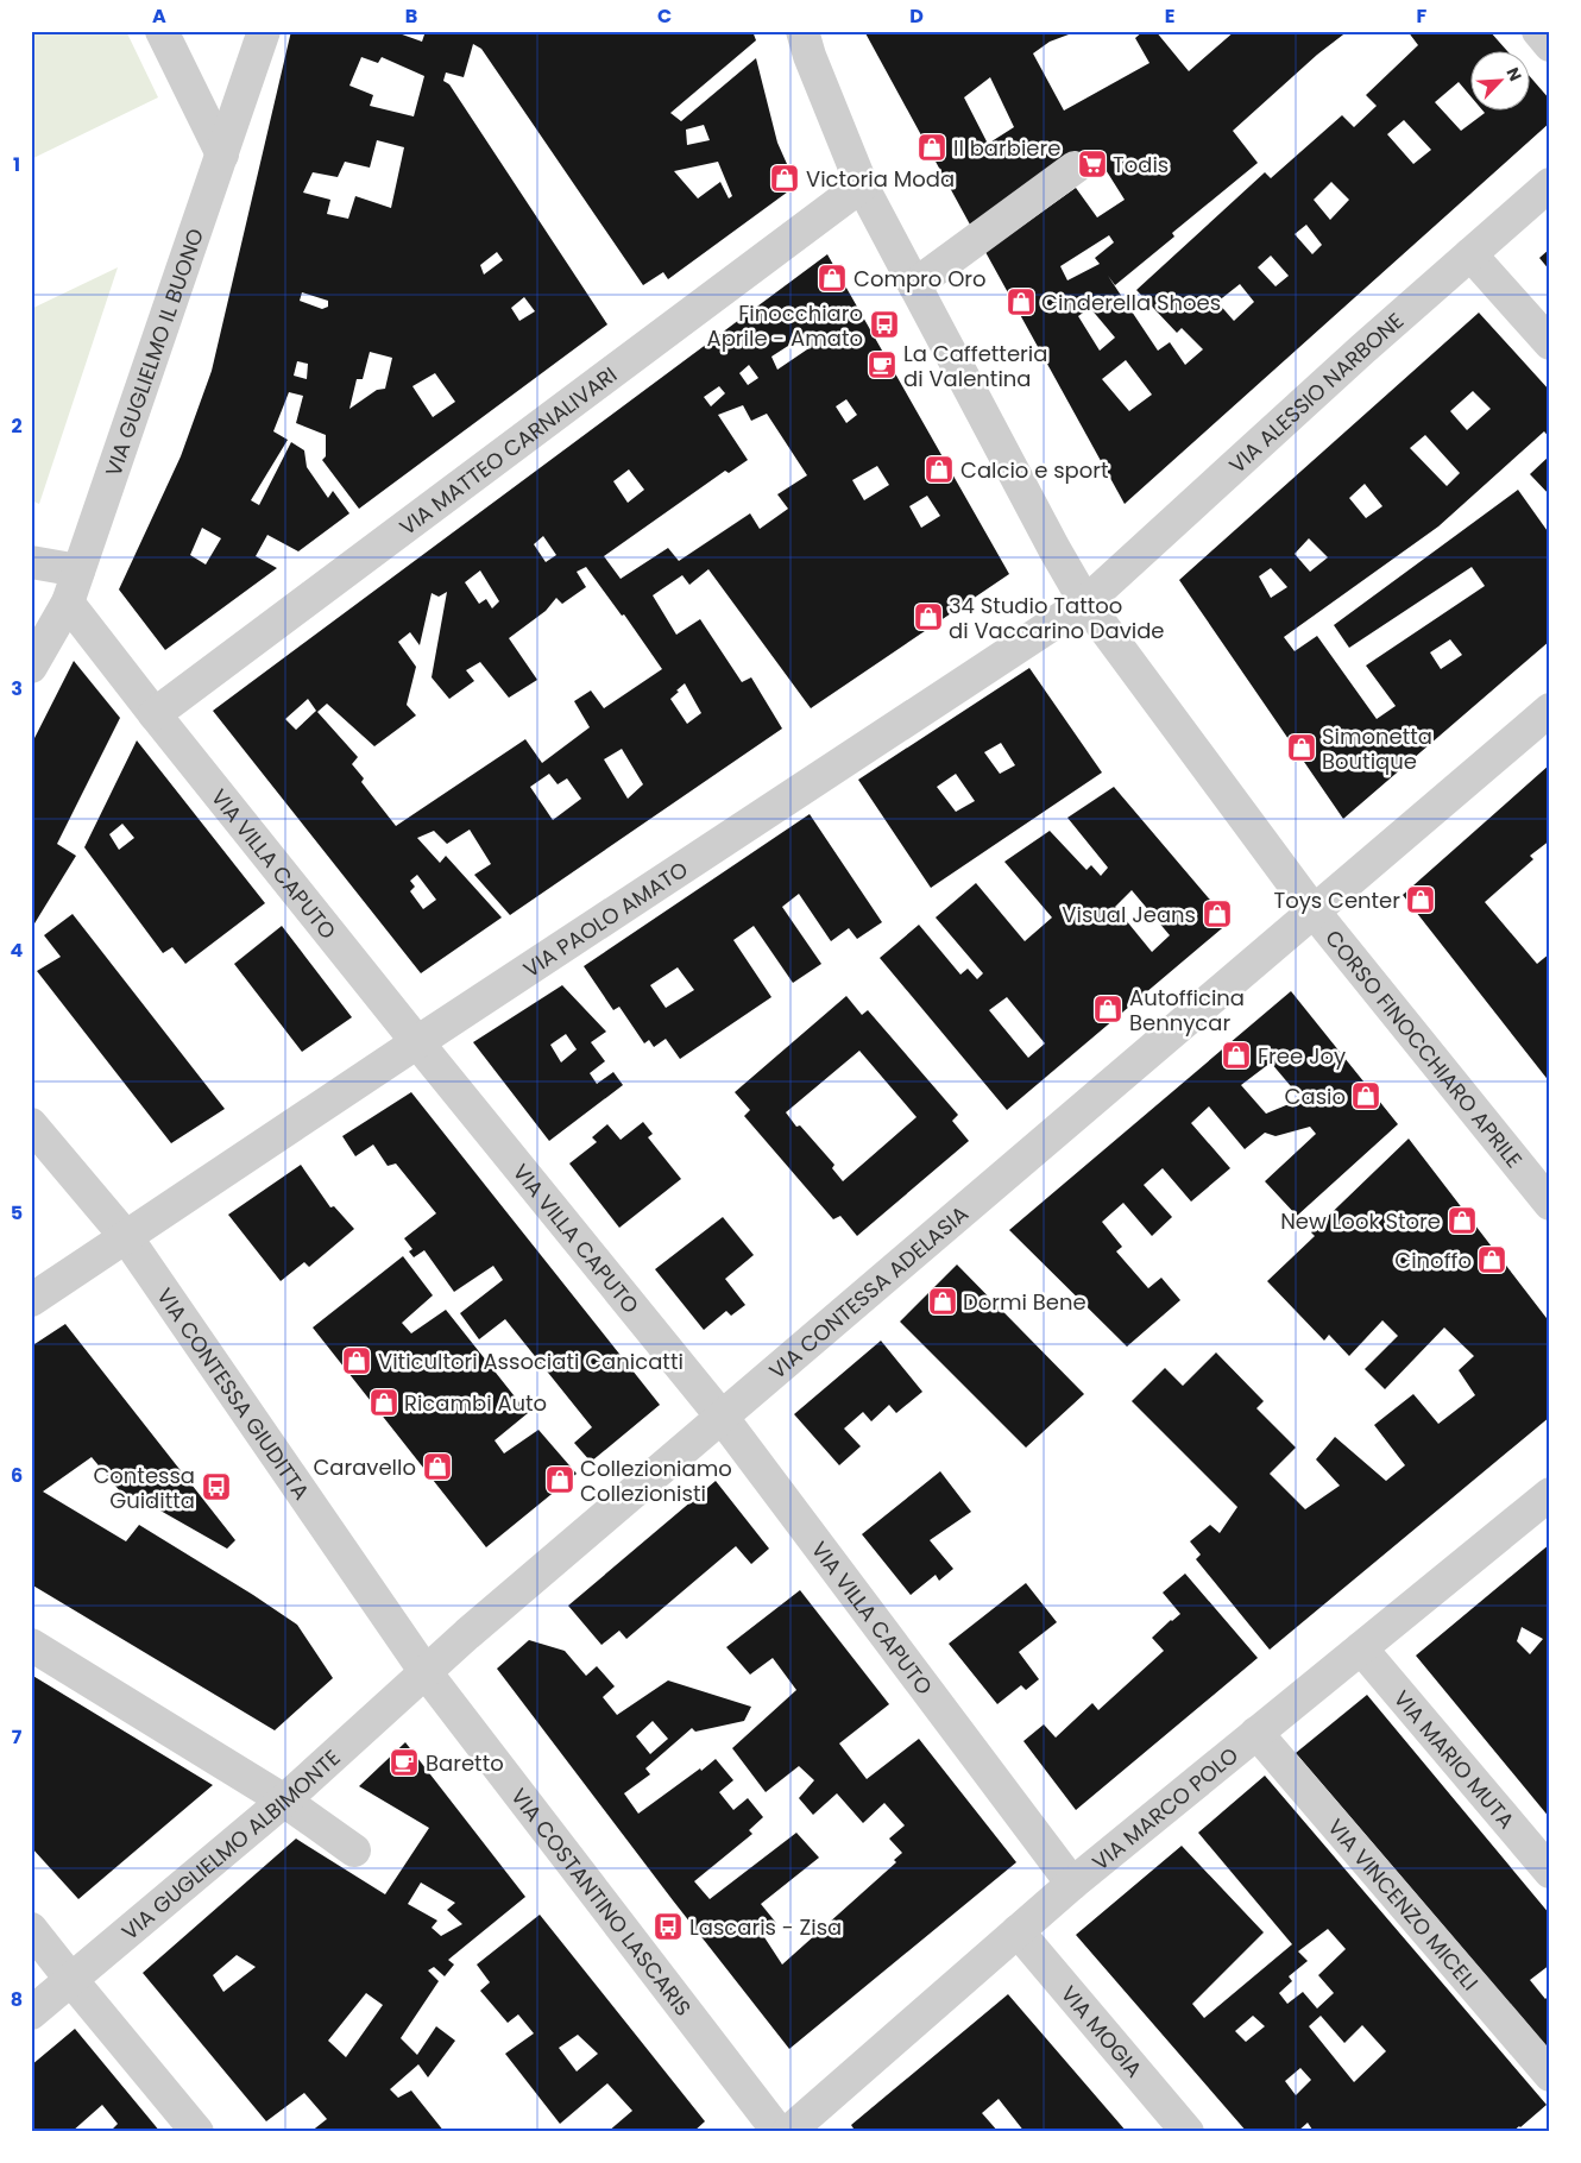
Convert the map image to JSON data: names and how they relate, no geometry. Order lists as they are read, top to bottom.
{
  "streets": {
    "street": [
      "VIA GUGLIELMO IL BUONO",
      "VIA ALESSIO NARBONE",
      "VIA MATTEO CARNALIVARI",
      "VIA VILLA CAPUTO",
      "VIA PAOLO AMATO",
      "CORSO FINOCCHIARO APRILE",
      "VIA CONTESSA ADELASIA",
      "VIA CONTESSA GIUDITTA",
      "VIA MARIO MUTA",
      "VIA MARCO POLO",
      "VIA GUGLIELMO ALBIMONTE",
      "VIA COSTANTINO LASCARIS",
      "VIA VINCENZO MICELI",
      "VIA MOGIA"
    ]
  },
  "crossings": [
    ["VIA GUGLIELMO IL BUONO", "VIA VILLA CAPUTO"],
    ["VIA ALESSIO NARBONE", "VIA PAOLO AMATO"],
    ["VIA ALESSIO NARBONE", "CORSO FINOCCHIARO APRILE"],
    ["VIA MATTEO CARNALIVARI", "VIA VILLA CAPUTO"],
    ["VIA MATTEO CARNALIVARI", "CORSO FINOCCHIARO APRILE"],
    ["VIA VILLA CAPUTO", "VIA PAOLO AMATO"],
    ["VIA VILLA CAPUTO", "VIA CONTESSA ADELASIA"],
    ["VIA VILLA CAPUTO", "VIA MARCO POLO"],
    ["VIA PAOLO AMATO", "CORSO FINOCCHIARO APRILE"],
    ["VIA PAOLO AMATO", "VIA CONTESSA GIUDITTA"],
    ["CORSO FINOCCHIARO APRILE", "VIA CONTESSA ADELASIA"],
    ["VIA CONTESSA ADELASIA", "VIA CONTESSA GIUDITTA"],
    ["VIA CONTESSA ADELASIA", "VIA GUGLIELMO ALBIMONTE"],
    ["VIA CONTESSA ADELASIA", "VIA COSTANTINO LASCARIS"],
    ["VIA CONTESSA GIUDITTA", "VIA GUGLIELMO ALBIMONTE"],
    ["VIA CONTESSA GIUDITTA", "VIA COSTANTINO LASCARIS"],
    ["VIA MARIO MUTA", "VIA MARCO POLO"],
    ["VIA MARCO POLO", "VIA VINCENZO MICELI"],
    ["VIA MARCO POLO", "VIA MOGIA"],
    ["VIA GUGLIELMO ALBIMONTE", "VIA COSTANTINO LASCARIS"]
  ],
  "places": {
    "shop": [
      "Il barbiere",
      "Victoria Moda",
      "Compro Oro",
      "Cinderella Shoes",
      "Calcio e sport",
      "34 Studio Tattoo di Vaccarino Davide",
      "Simonetta Boutique",
      "Toys Center",
      "Visual Jeans",
      "Autofficina Bennycar",
      "Free Joy",
      "Casio",
      "New Look Store",
      "Cinoffo",
      "Dormi Bene",
      "Viticultori Associati Canicatti",
      "Ricambi Auto",
      "Caravello",
      "Collezioniamo Collezionisti"
    ],
    "supermarket": ["Todis"],
    "bus stop": ["Finocchiaro Aprile - Amato", "Contessa Guiditta", "Lascaris - Zisa"],
    "cafe": ["La Caffetteria di Valentina", "Baretto"]
  },
  "north": "top right",
  "grid": {
    "columns": [
      "A",
      "B",
      "C",
      "D",
      "E",
      "F"
    ],
    "rows": [
      "1",
      "2",
      "3",
      "4",
      "5",
      "6",
      "7",
      "8"
    ]
  }
}
